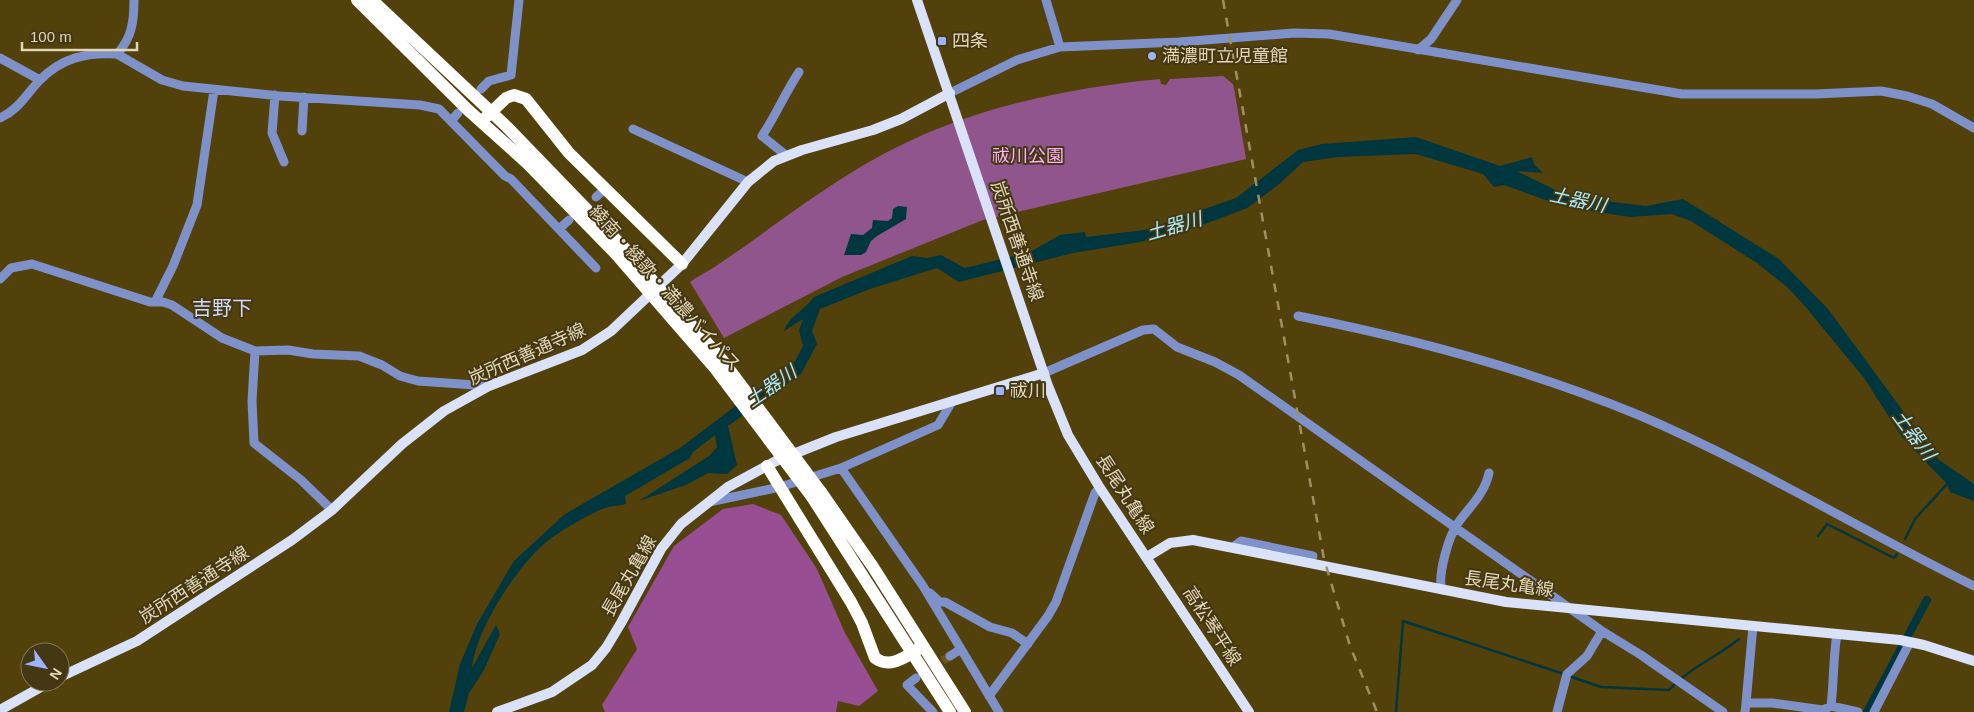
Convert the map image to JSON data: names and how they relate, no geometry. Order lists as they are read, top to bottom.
{
  "streets": {
    "highway": ["綾南・綾歌・満濃バイパス"],
    "main road": ["炭所西善通寺線", "長尾丸亀線", "高松琴平線"]
  },
  "crossings": [
    ["炭所西善通寺線", "長尾丸亀線"],
    ["長尾丸亀線", "高松琴平線"]
  ],
  "districts": ["吉野下"],
  "water": ["土器川"],
  "parks": ["祓川公園"],
  "places": {
    "transit": ["四条", "祓川"],
    "other": ["満濃町立児童館"]
  },
  "scale_bar": "100 m",
  "north": "bottom right"
}
